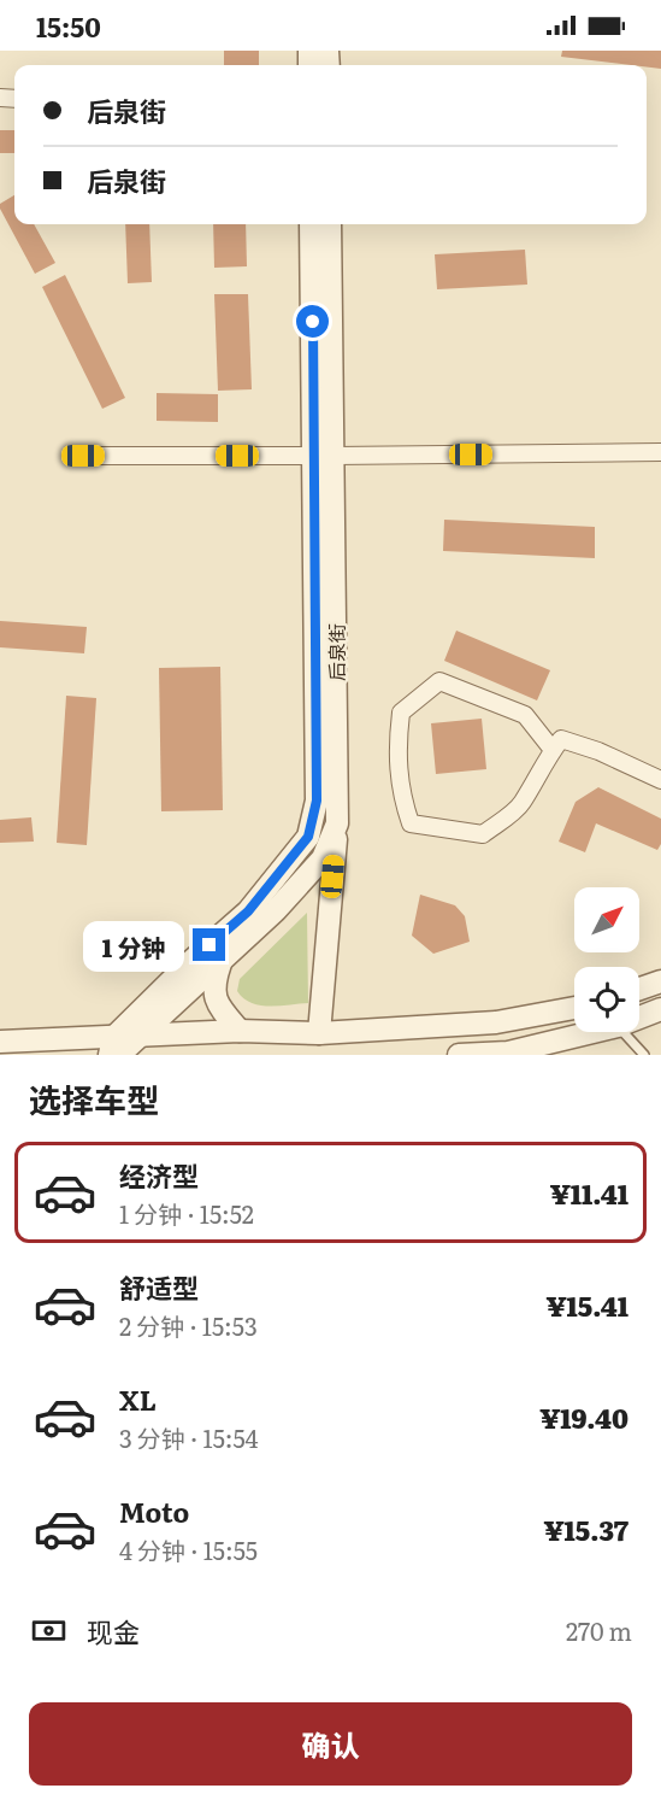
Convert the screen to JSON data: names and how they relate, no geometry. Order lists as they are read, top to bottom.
{
  "streets": {
    "street": ["后泉街"]
  },
  "north": "top right",
  "page": {
    "status": "15:50",
    "banner": ["后泉街", "后泉街"],
    "bubble": "1 分钟",
    "heading": "选择车型",
    "list": [
      {
        "name": "经济型",
        "note": "1 分钟 · 15:52",
        "value": "¥11.41"
      },
      {
        "name": "舒适型",
        "note": "2 分钟 · 15:53",
        "value": "¥15.41"
      },
      {
        "name": "XL",
        "note": "3 分钟 · 15:54",
        "value": "¥19.40"
      },
      {
        "name": "Moto",
        "note": "4 分钟 · 15:55",
        "value": "¥15.37"
      }
    ],
    "pay": ["现金", "270 m"],
    "buttons": "确认"
  }
}
